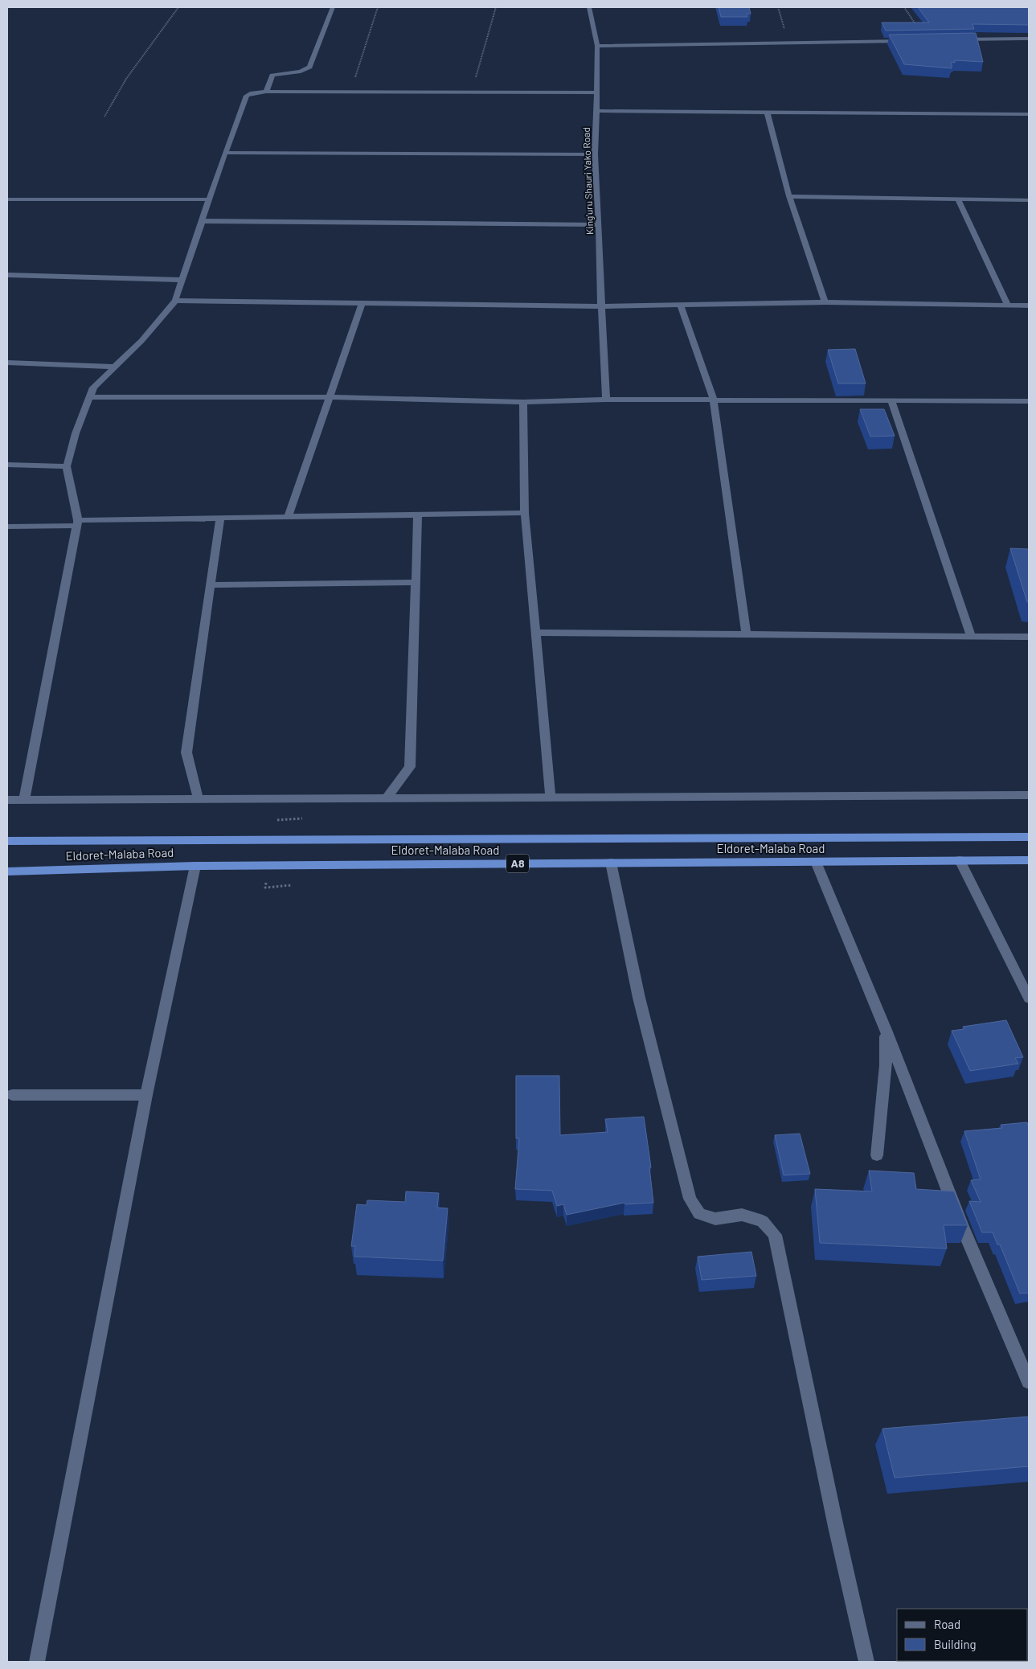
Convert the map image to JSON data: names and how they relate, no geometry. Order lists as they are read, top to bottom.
{
  "streets": {
    "highway": ["Eldoret-Malaba Road", "A8"],
    "street": ["King'uru Shauri Yako Road"]
  },
  "legend": ["Road", "Building"]
}
